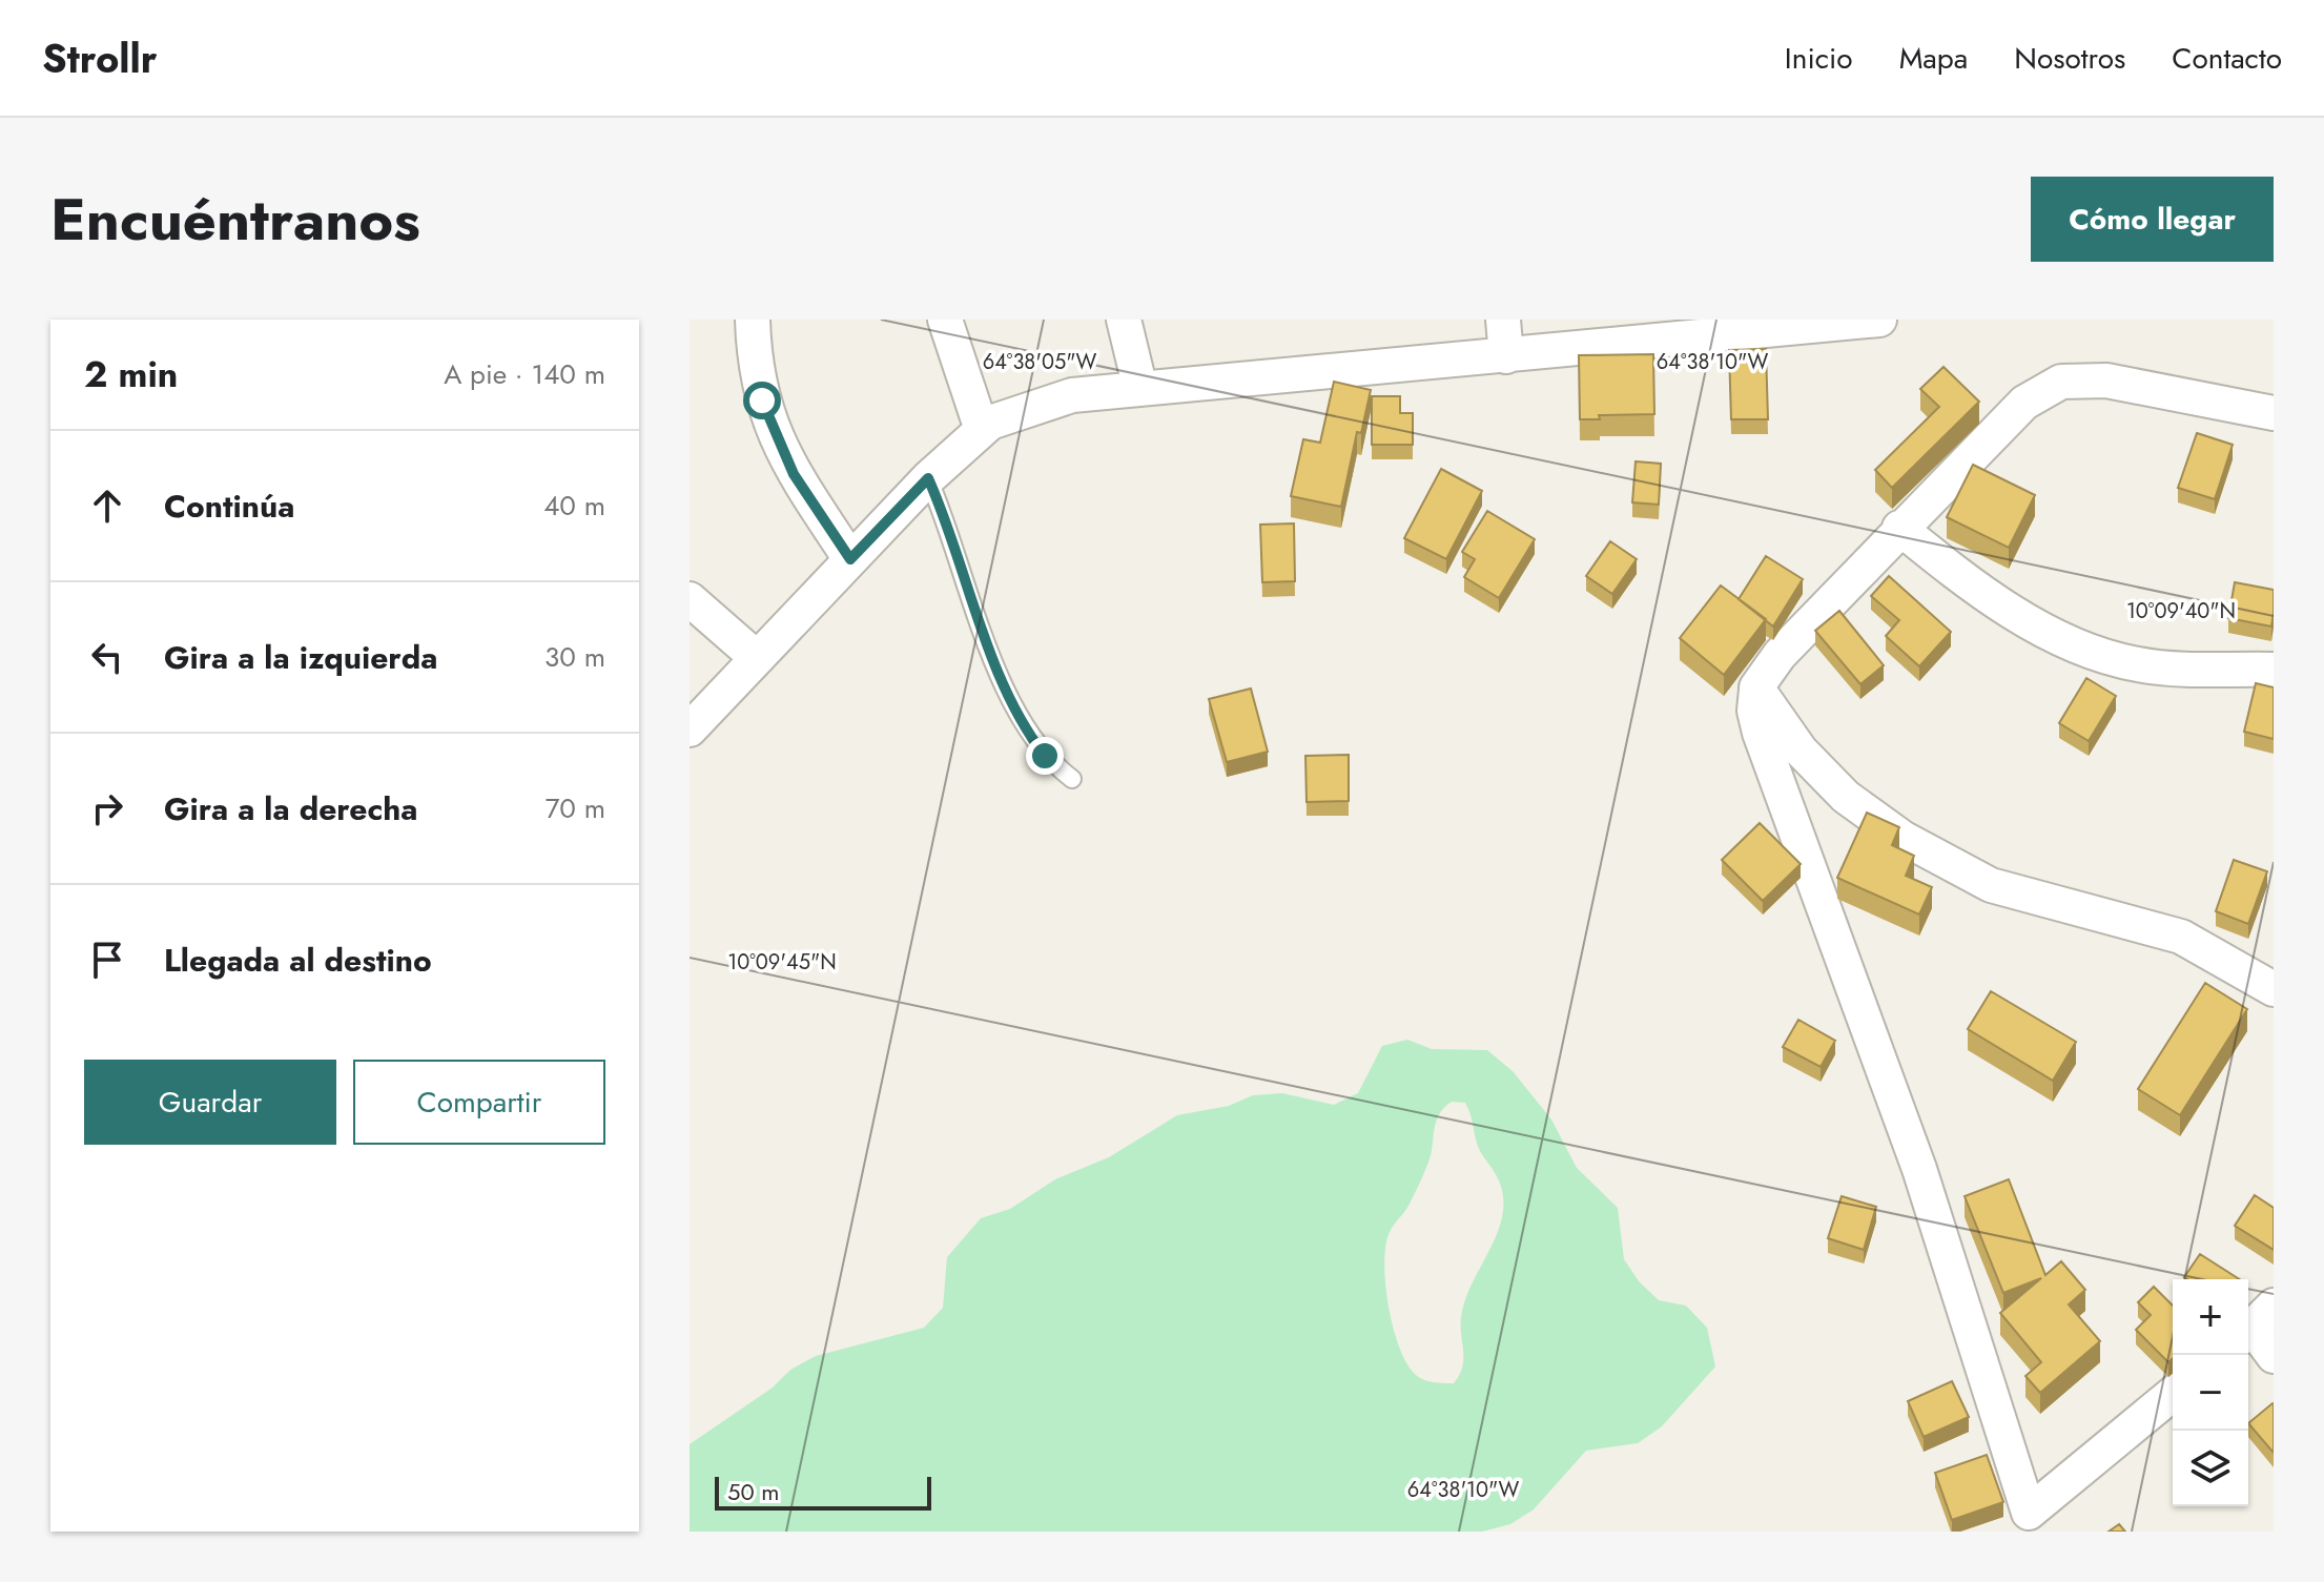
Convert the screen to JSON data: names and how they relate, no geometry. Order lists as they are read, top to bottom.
{
  "scale_bar": "50 m",
  "page": {
    "header": "Strollr",
    "nav": [
      "Inicio",
      "Mapa",
      "Nosotros",
      "Contacto"
    ],
    "title": "Encuéntranos",
    "buttons": [
      "Cómo llegar",
      ["Guardar", "Compartir"]
    ],
    "heading": ["2 min", "A pie · 140 m"],
    "list": [
      ["Continúa", "40 m"],
      ["Gira a la izquierda", "30 m"],
      ["Gira a la derecha", "70 m"],
      "Llegada al destino"
    ],
    "map_buttons": ["+", "−"],
    "scale": "50 m"
  },
  "coordinates": [
    "64°38'05\"W",
    "64°38'10\"W",
    "10°09'40\"N",
    "10°09'45\"N"
  ]
}
